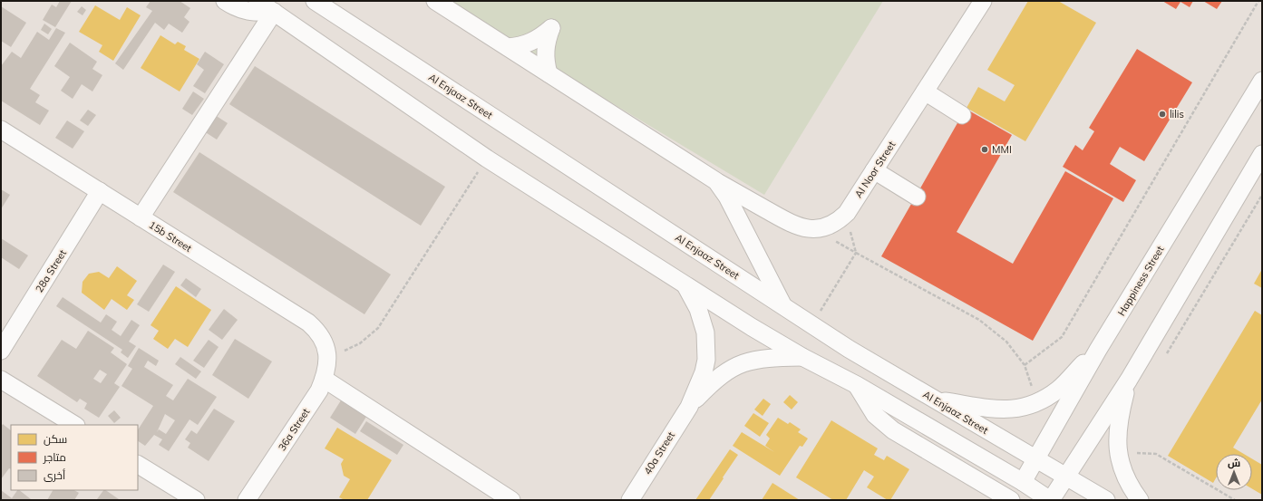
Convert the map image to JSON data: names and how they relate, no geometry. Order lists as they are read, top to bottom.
{
  "streets": {
    "street": [
      "Al Enjaaz Street",
      "Al Noor Street",
      "15b Street",
      "28a Street",
      "Happiness Street",
      "36a Street",
      "40a Street"
    ]
  },
  "crossings": [
    ["Al Enjaaz Street", "Happiness Street"],
    ["15b Street", "28a Street"],
    ["15b Street", "36a Street"]
  ],
  "places": ["lilis", "MMI"],
  "legend": ["سكن", "متاجر", "أخرى"],
  "north": "top"
}
